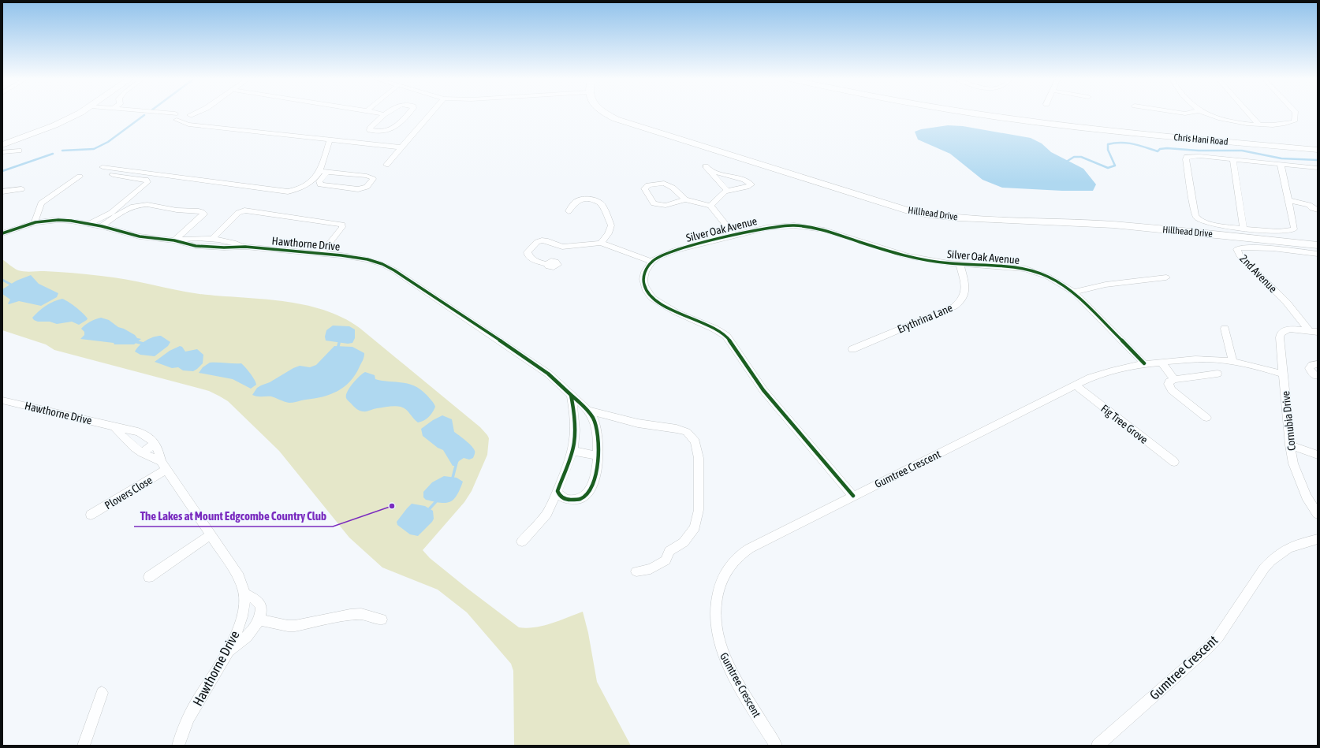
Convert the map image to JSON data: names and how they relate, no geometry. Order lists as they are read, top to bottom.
{
  "streets": {
    "street": [
      "Chris Hani Road",
      "Hillhead Drive",
      "Silver Oak Avenue",
      "Hawthorne Drive",
      "2nd Avenue",
      "Erythrina Lane",
      "Cornubia Drive",
      "Fig Tree Grove",
      "Gumtree Crescent",
      "Plovers Close"
    ]
  },
  "crossings": [
    ["Silver Oak Avenue", "Erythrina Lane"],
    ["Silver Oak Avenue", "Gumtree Crescent"],
    ["Hawthorne Drive", "Plovers Close"],
    ["2nd Avenue", "Cornubia Drive"],
    ["Cornubia Drive", "Gumtree Crescent"],
    ["Fig Tree Grove", "Gumtree Crescent"]
  ],
  "places": ["The Lakes at Mount Edgcombe Country Club"]
}
